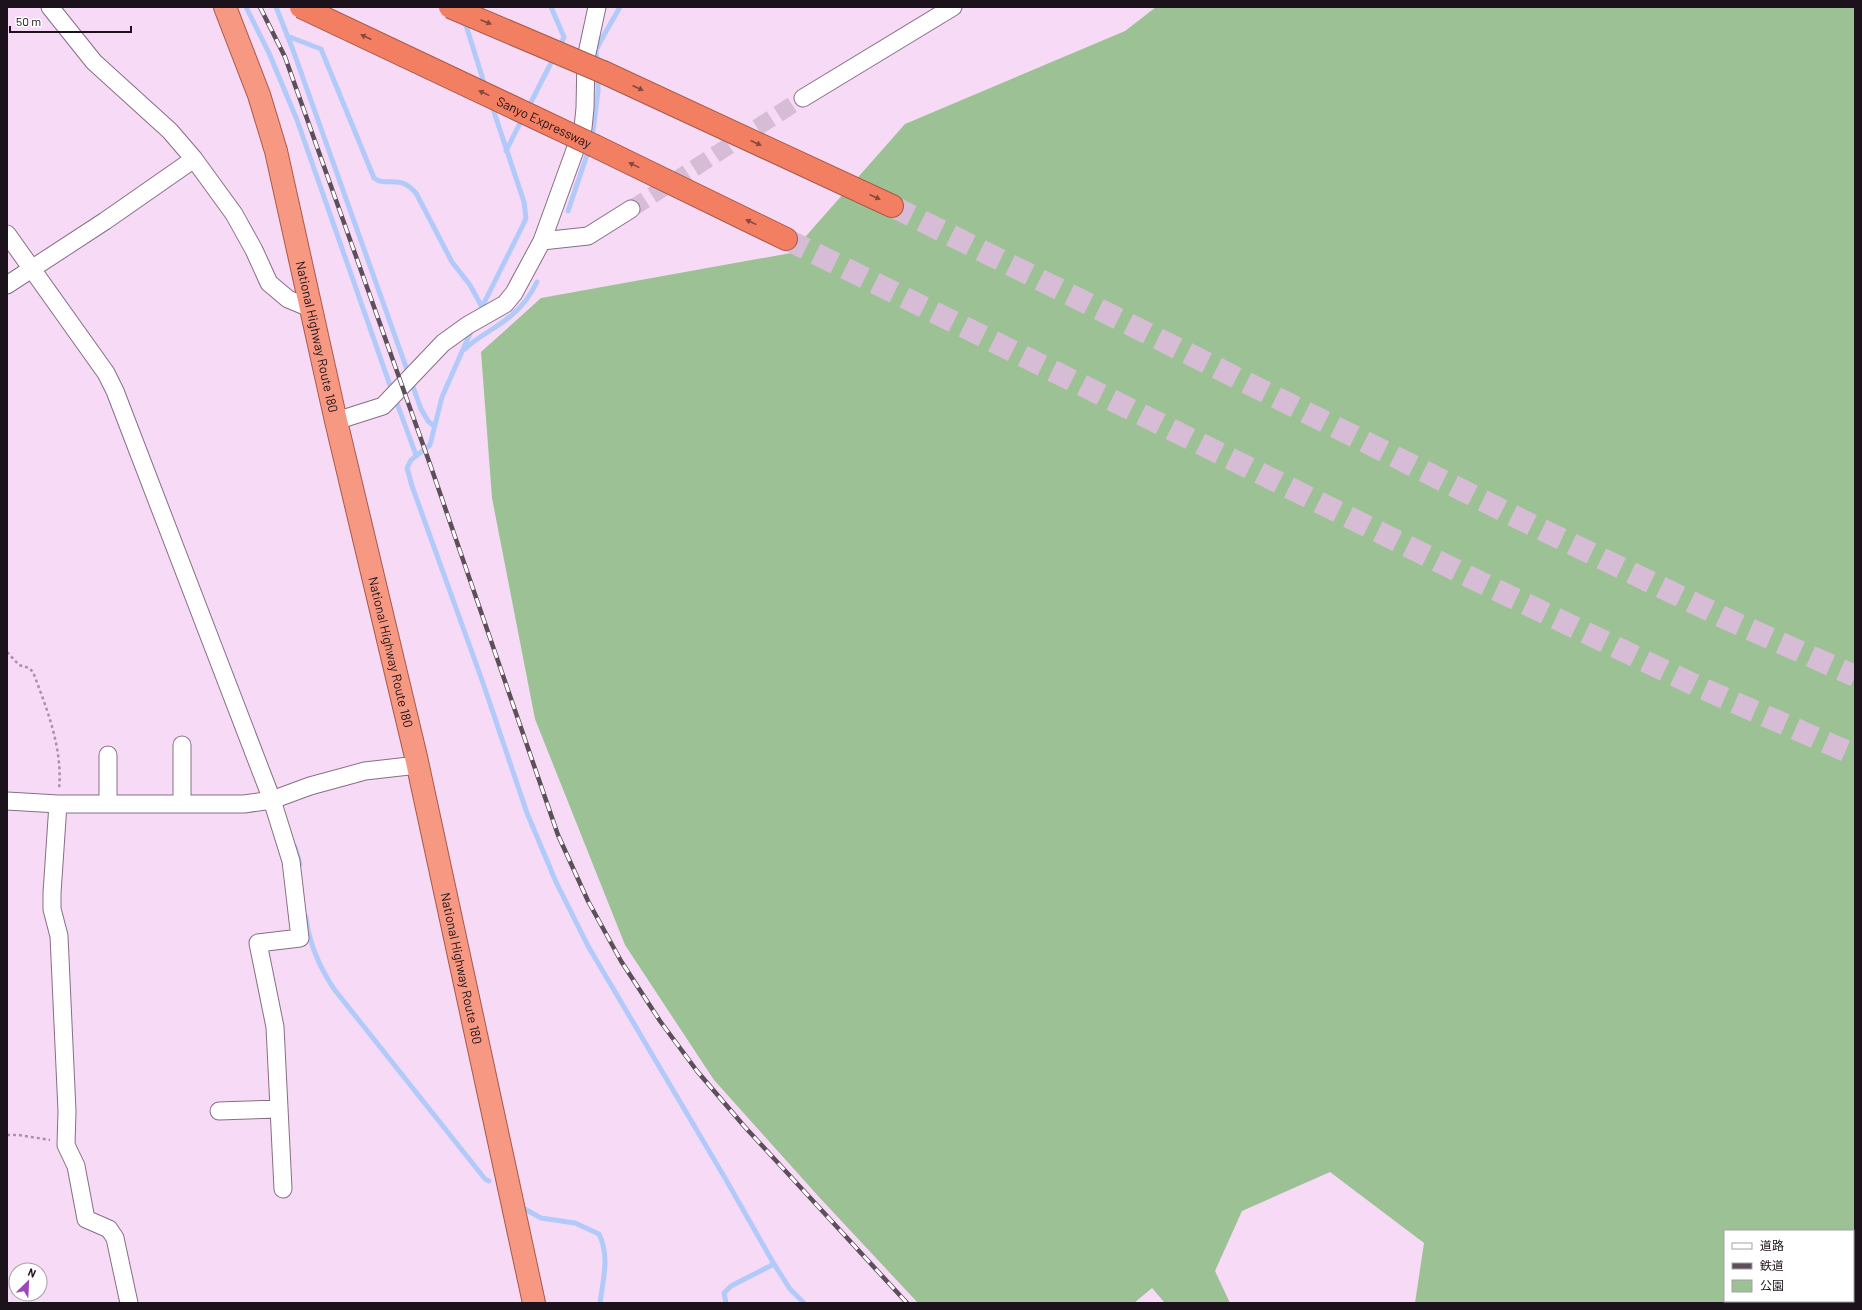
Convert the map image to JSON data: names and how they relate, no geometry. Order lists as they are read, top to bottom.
{
  "streets": {
    "highway": ["Sanyo Expressway", "National Highway Route 180"]
  },
  "legend": ["道路", "鉄道", "公園"],
  "scale_bar": "50 m",
  "north": "top right"
}
